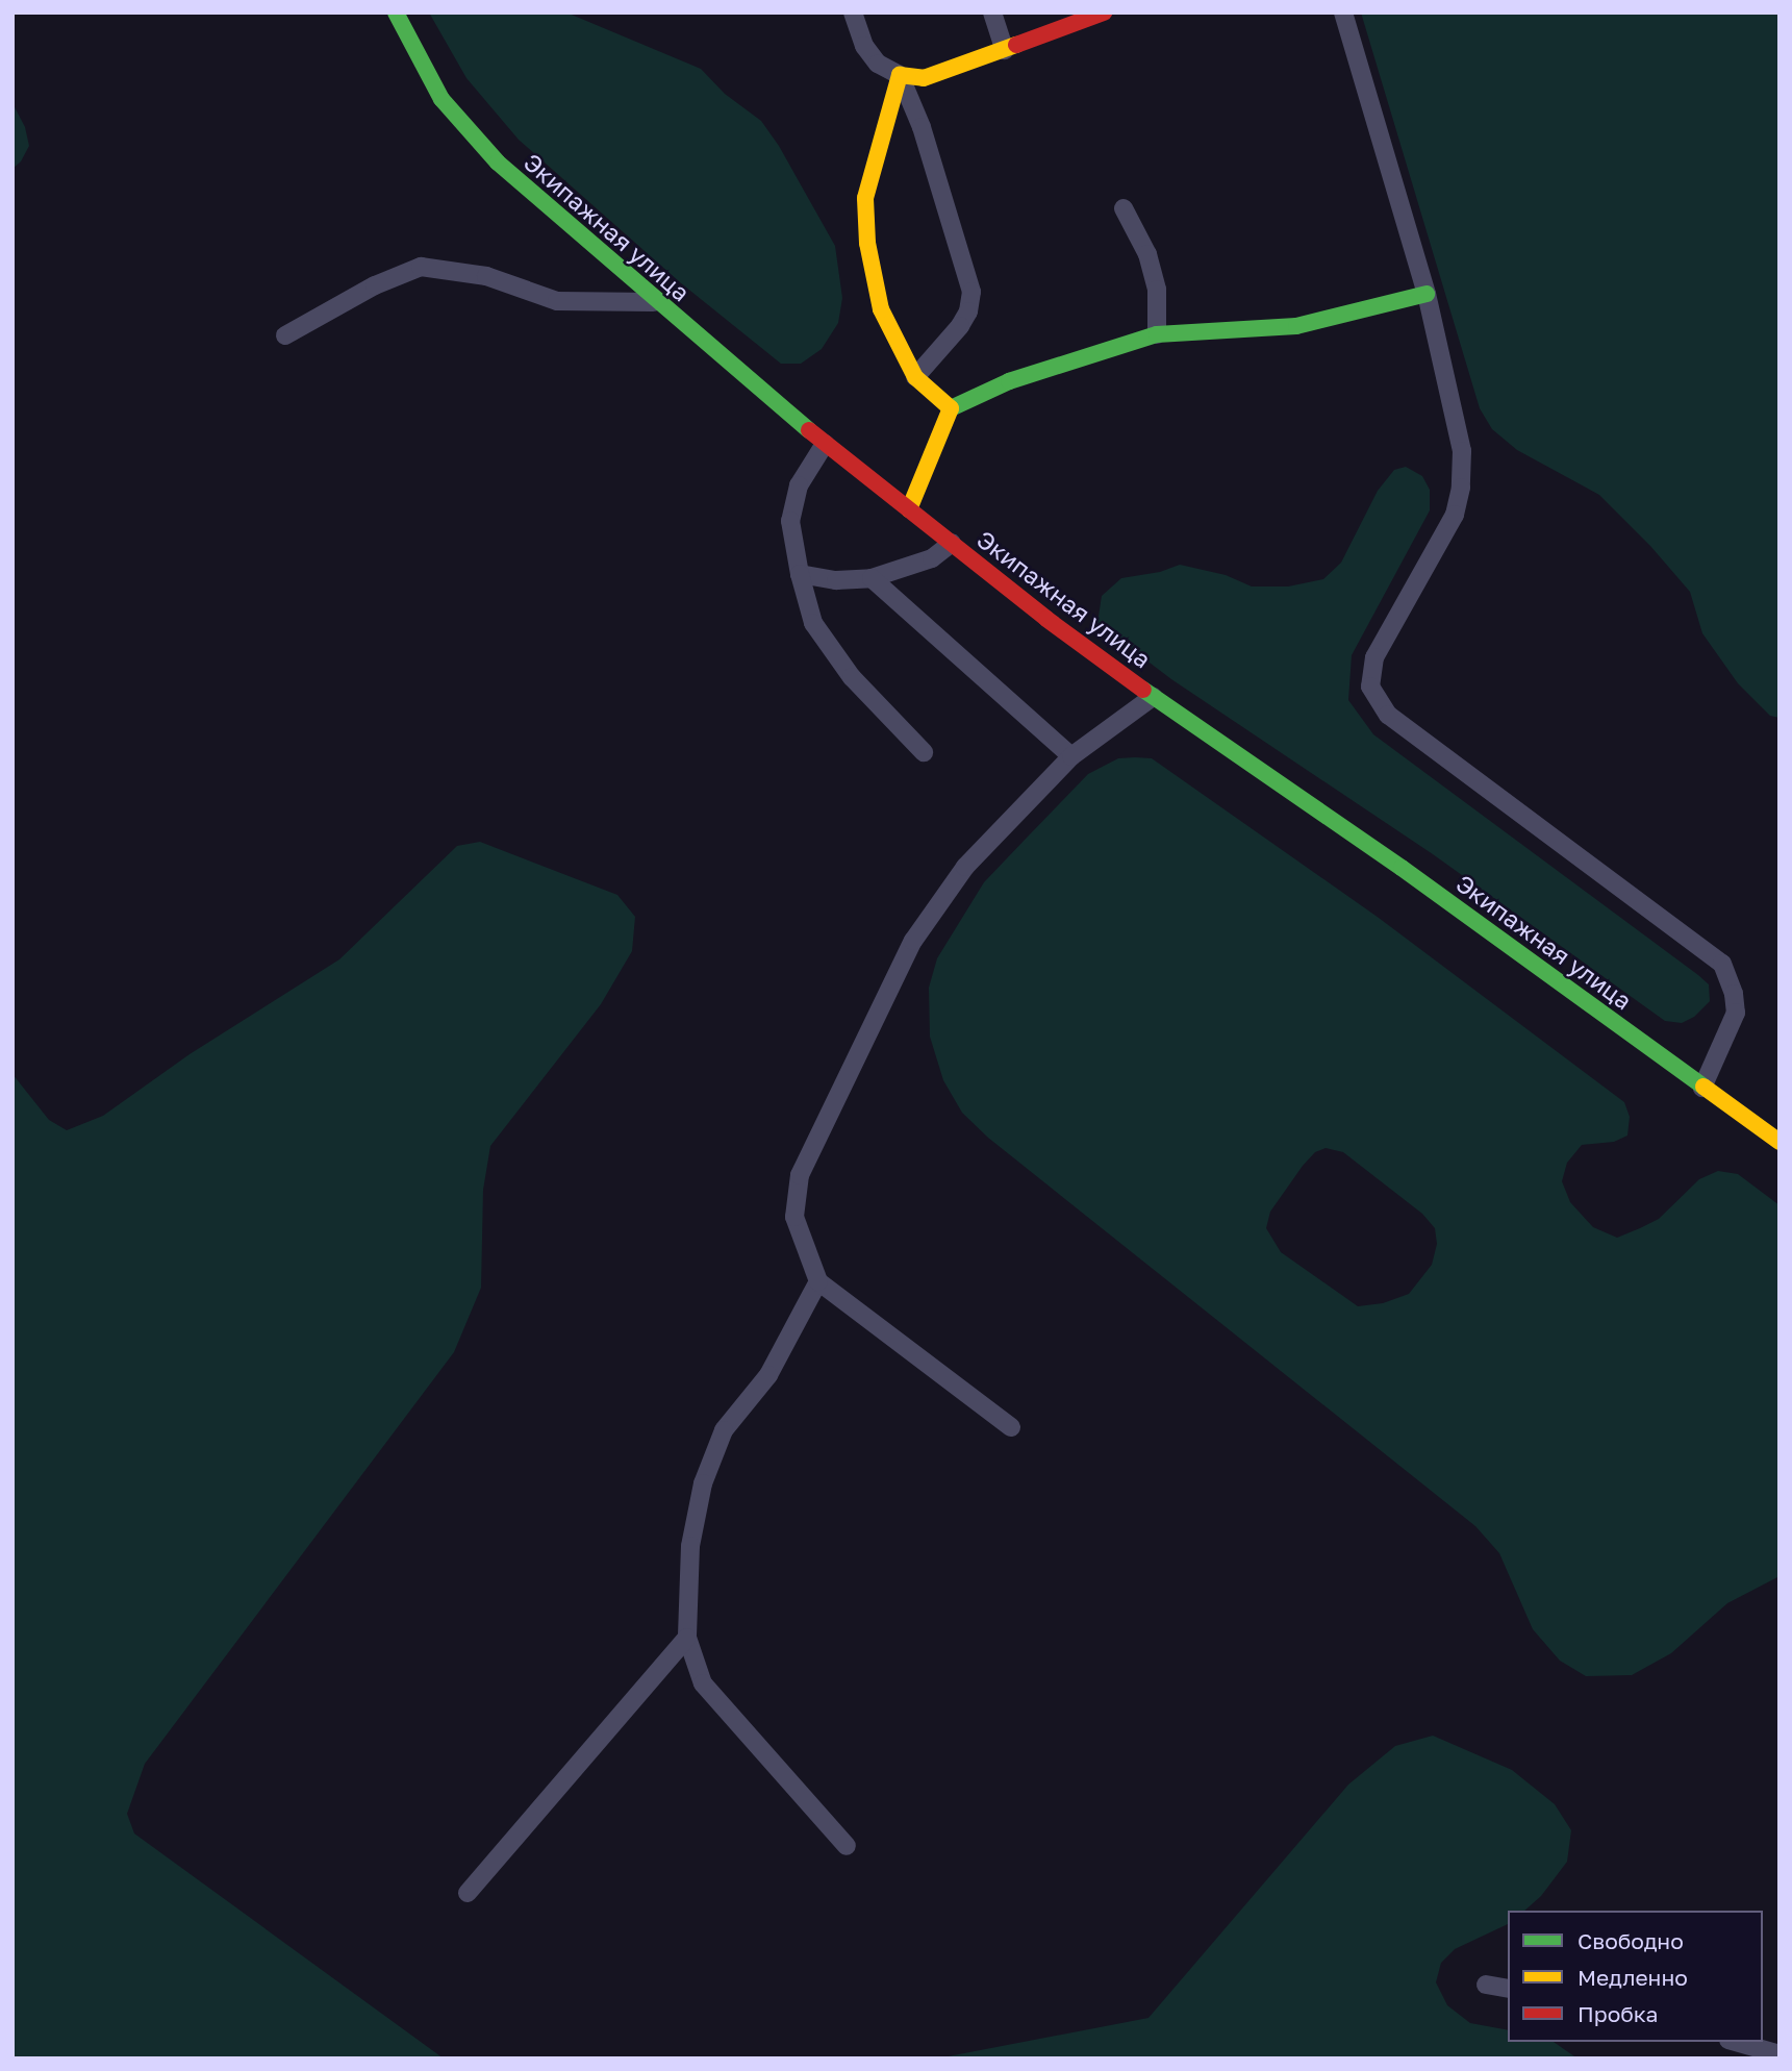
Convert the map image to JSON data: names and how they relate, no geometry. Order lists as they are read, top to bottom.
{
  "streets": {
    "main road": ["Экипажная улица"]
  },
  "legend": ["Свободно", "Медленно", "Пробка"]
}
